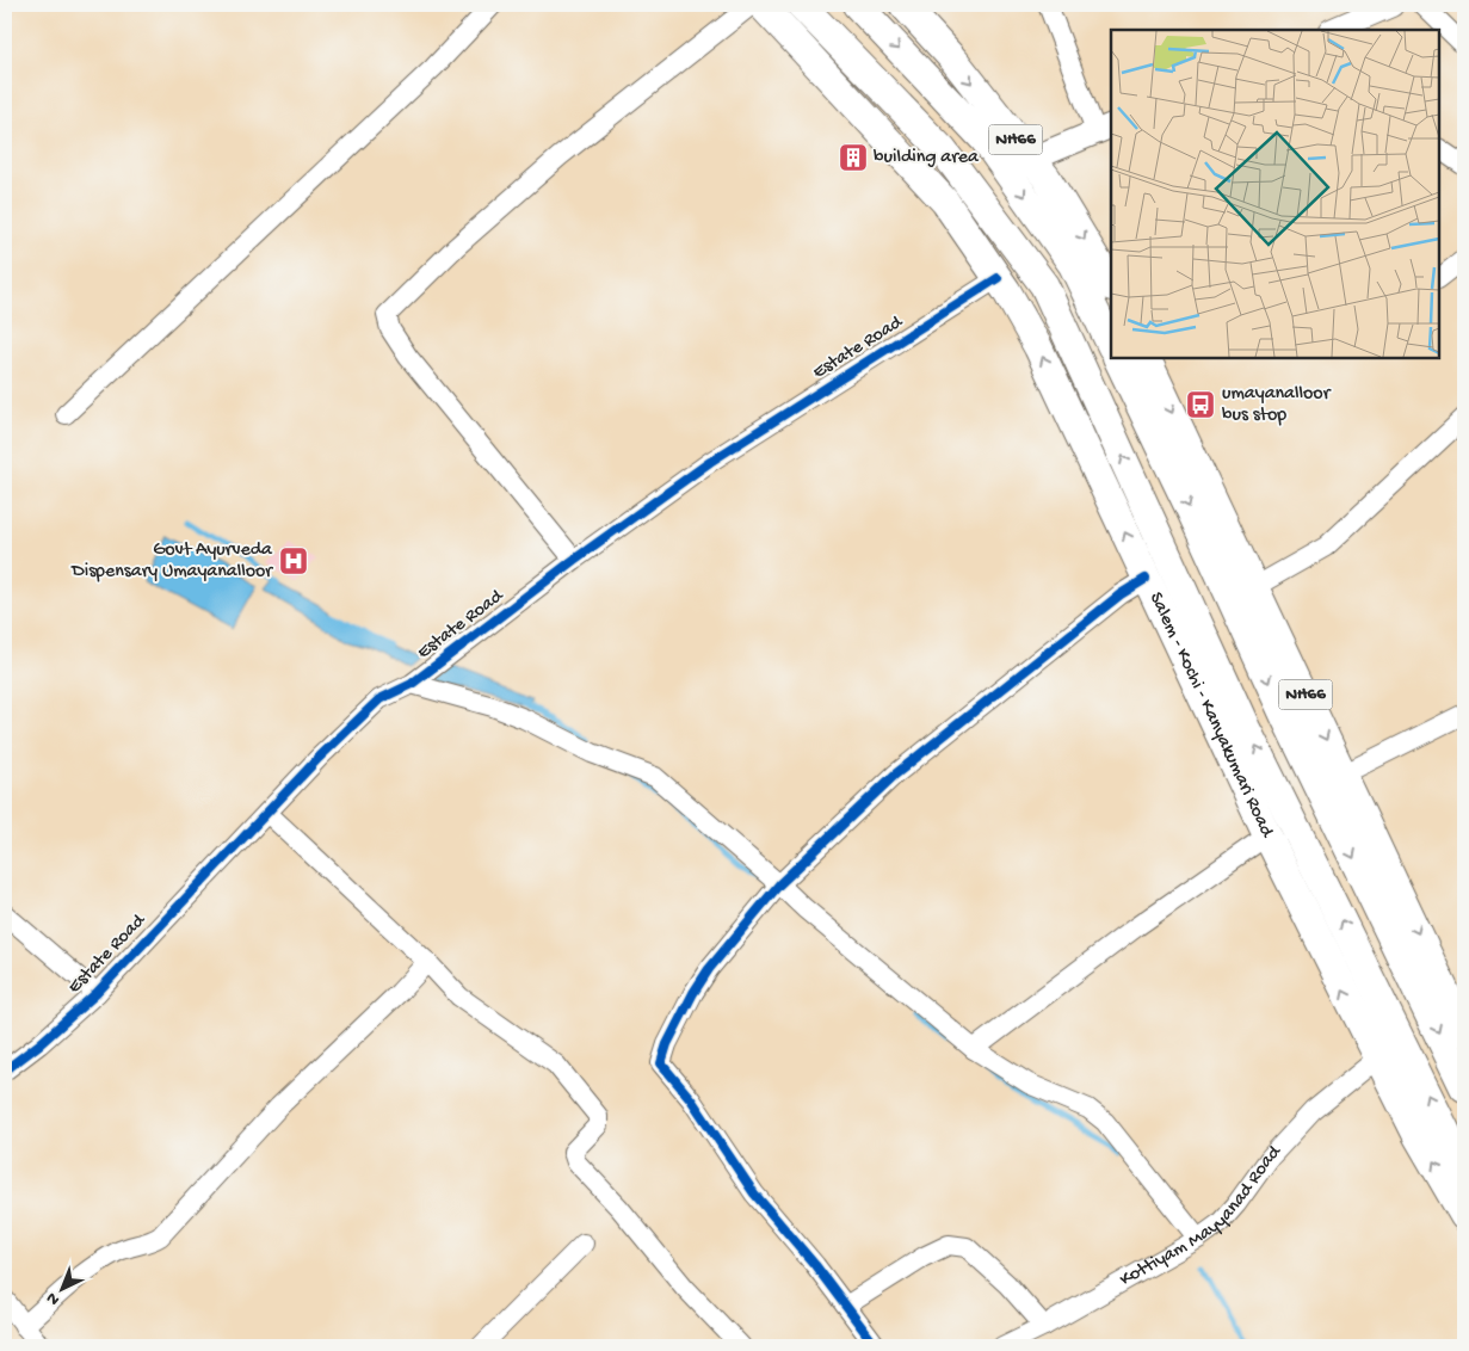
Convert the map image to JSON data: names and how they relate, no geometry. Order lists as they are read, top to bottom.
{
  "streets": {
    "highway": ["NH66", "Salem - Kochi - Kanyakumari Road"],
    "street": ["Estate Road", "Kottiyam Mayyanad Road"]
  },
  "crossings": [
    ["Estate Road", "Salem - Kochi - Kanyakumari Road"],
    ["Salem - Kochi - Kanyakumari Road", "Kottiyam Mayyanad Road"]
  ],
  "places": {
    "building": ["building area"],
    "bus stop": ["umayanalloor bus stop"],
    "hospital": ["Govt Ayurveda Dispensary Umayanalloor"]
  },
  "north": "bottom left"
}
